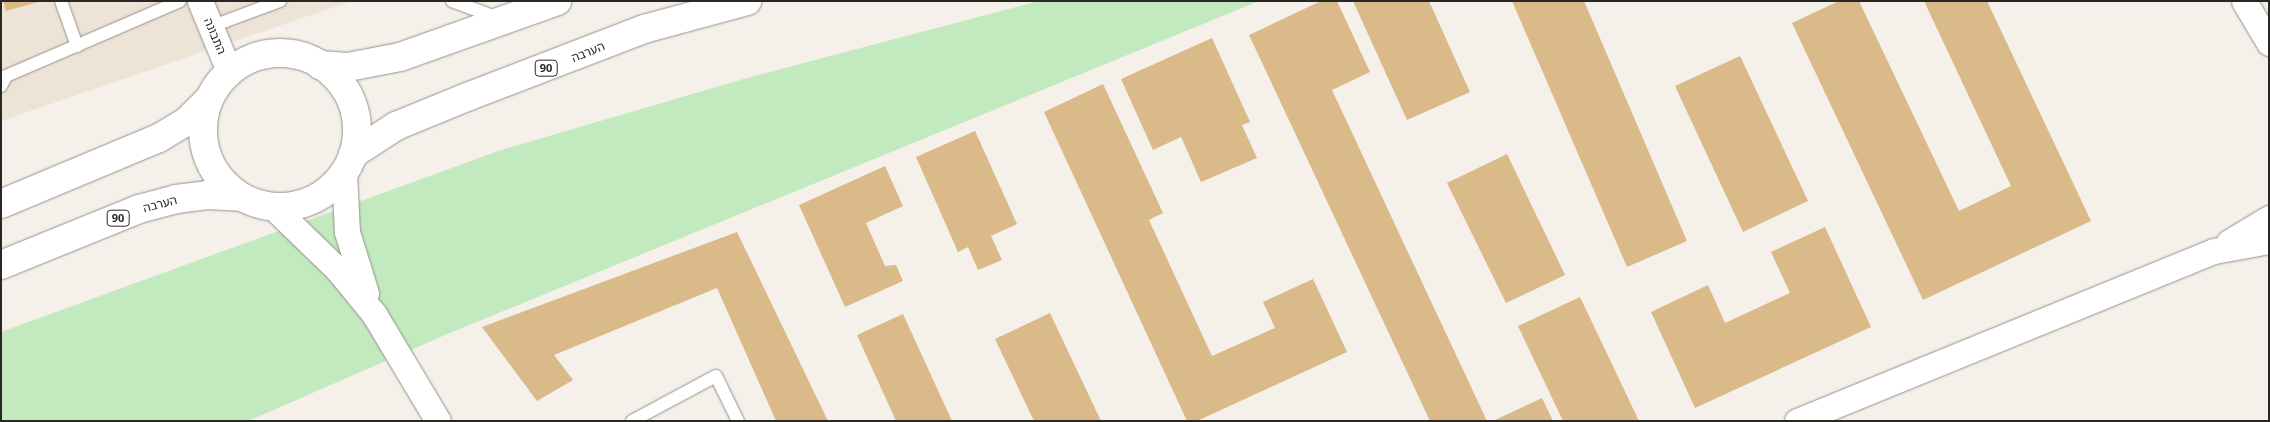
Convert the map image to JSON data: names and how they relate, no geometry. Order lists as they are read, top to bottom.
{
  "streets": {
    "highway": ["הערבה", "90"],
    "street": ["התבונה"]
  },
  "crossings": [
    ["התבונה", "הערבה"]
  ]
}
